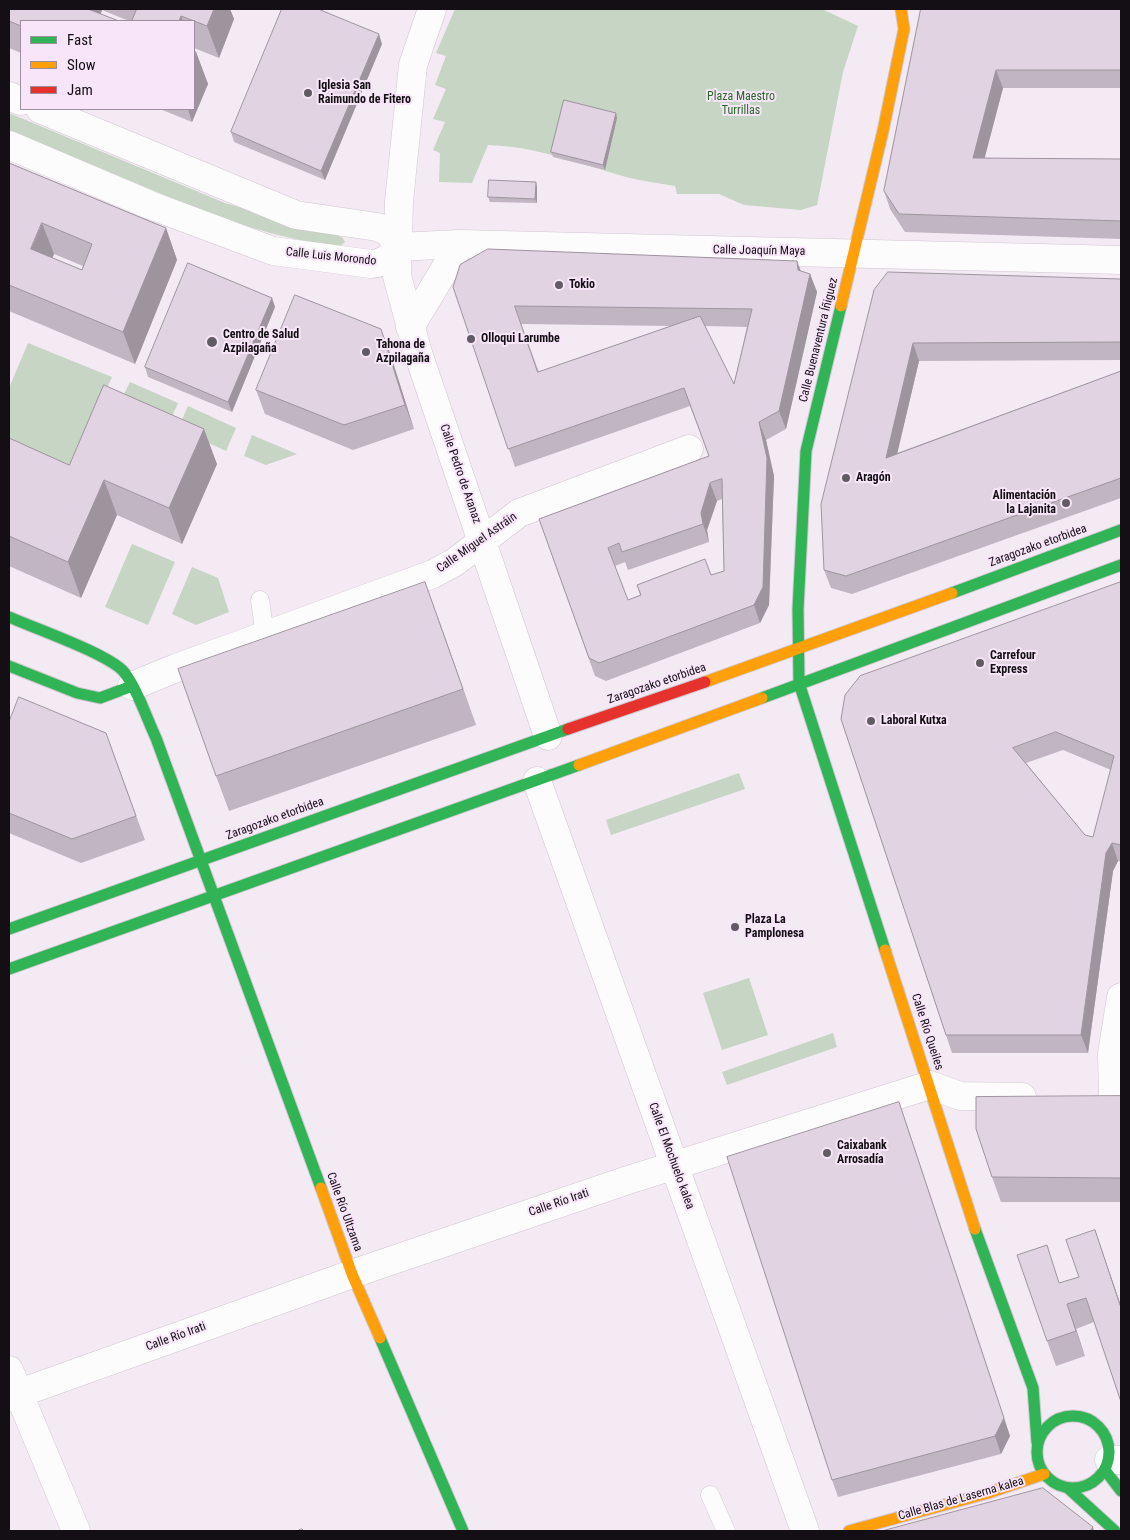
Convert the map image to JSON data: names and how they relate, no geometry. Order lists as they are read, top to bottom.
{
  "streets": {
    "main road": [
      "Calle Buenaventura Íñiguez",
      "Calle Miguel Astráin",
      "Zaragozako etorbidea",
      "Calle Río Queiles",
      "Calle Río Ultzama",
      "Calle Blas de Laserna kalea"
    ],
    "street": [
      "Calle Joaquín Maya",
      "Calle Luis Morondo",
      "Calle Pedro de Aranaz",
      "Calle El Mochuelo kalea",
      "Calle Río Irati"
    ]
  },
  "crossings": [
    ["Calle Joaquín Maya", "Calle Luis Morondo"],
    ["Calle Joaquín Maya", "Calle Buenaventura Íñiguez"],
    ["Calle Joaquín Maya", "Calle Pedro de Aranaz"],
    ["Calle Luis Morondo", "Calle Pedro de Aranaz"],
    ["Calle Buenaventura Íñiguez", "Zaragozako etorbidea"],
    ["Calle Buenaventura Íñiguez", "Calle Río Queiles"],
    ["Calle Pedro de Aranaz", "Calle Miguel Astráin"],
    ["Calle Pedro de Aranaz", "Zaragozako etorbidea"],
    ["Calle Río Queiles", "Calle Río Irati"],
    ["Calle Río Queiles", "Calle Blas de Laserna kalea"],
    ["Calle El Mochuelo kalea", "Calle Río Irati"],
    ["Calle Río Irati", "Calle Río Ultzama"]
  ],
  "parks": ["Plaza Maestro Turrillas"],
  "places": [
    "Iglesia San Raimundo de Fitero",
    "Tokio",
    "Olloqui Larumbe",
    "Centro de Salud Azpilagaña",
    "Tahona de Azpilagaña",
    "Aragón",
    "Alimentación la Lajanita",
    "Carrefour Express",
    "Laboral Kutxa",
    "Plaza La Pamplonesa",
    "Caixabank Arrosadía"
  ],
  "legend": ["Fast", "Slow", "Jam"]
}
